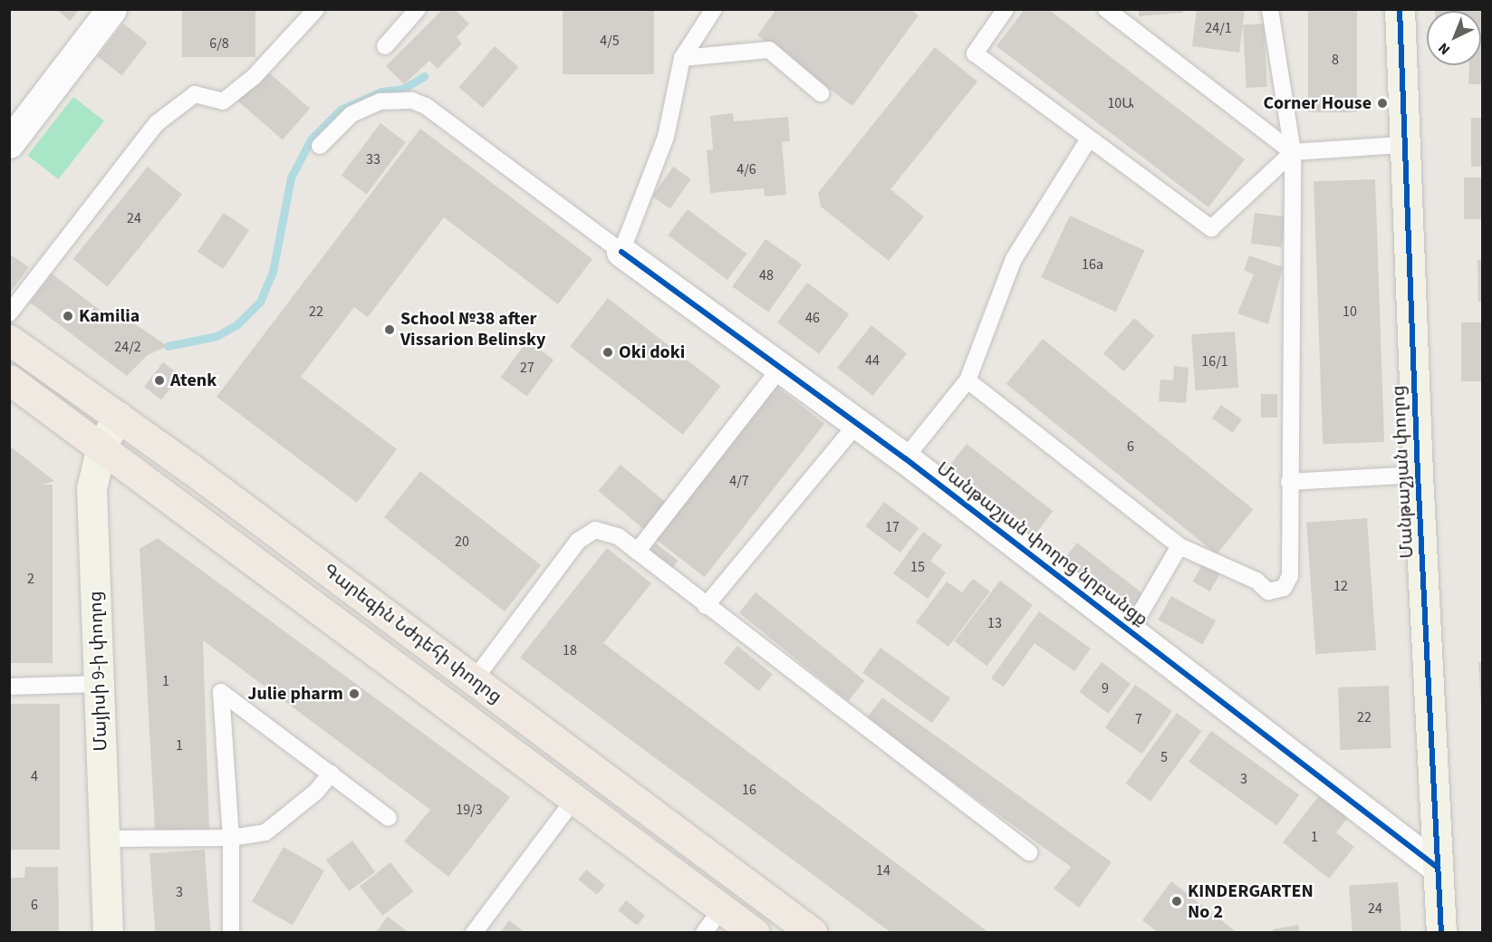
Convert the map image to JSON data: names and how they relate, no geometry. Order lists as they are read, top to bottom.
{
  "streets": {
    "main road": ["Գարեգին Նժդեհի փողոց"],
    "street": ["Մանթաշյան փողոց", "Մանթաշյան փողոց նրբանցք", "Մայիսի 9-ի փողոց"]
  },
  "crossings": [
    ["Մանթաշյան փողոց", "Մանթաշյան փողոց նրբանցք"],
    ["Գարեգին Նժդեհի փողոց", "Մայիսի 9-ի փողոց"]
  ],
  "places": [
    "Corner House",
    "Kamilia",
    "School №38 after Vissarion Belinsky",
    "Oki doki",
    "Atenk",
    "Julie pharm",
    "KINDERGARTEN No 2"
  ],
  "house_numbers": [
    "24/1",
    "4/5",
    "6/8",
    "8",
    "10Ա",
    "33",
    "4/6",
    "24",
    "16a",
    "48",
    "22",
    "10",
    "46",
    "24/2",
    "44",
    "16/1",
    "27",
    "6",
    "4/7",
    "17",
    "20",
    "15",
    "2",
    "12",
    "13",
    "18",
    "1",
    "9",
    "22",
    "7",
    "1",
    "5",
    "4",
    "3",
    "16",
    "19/3",
    "1",
    "14",
    "3",
    "6",
    "24"
  ],
  "north": "bottom left"
}
